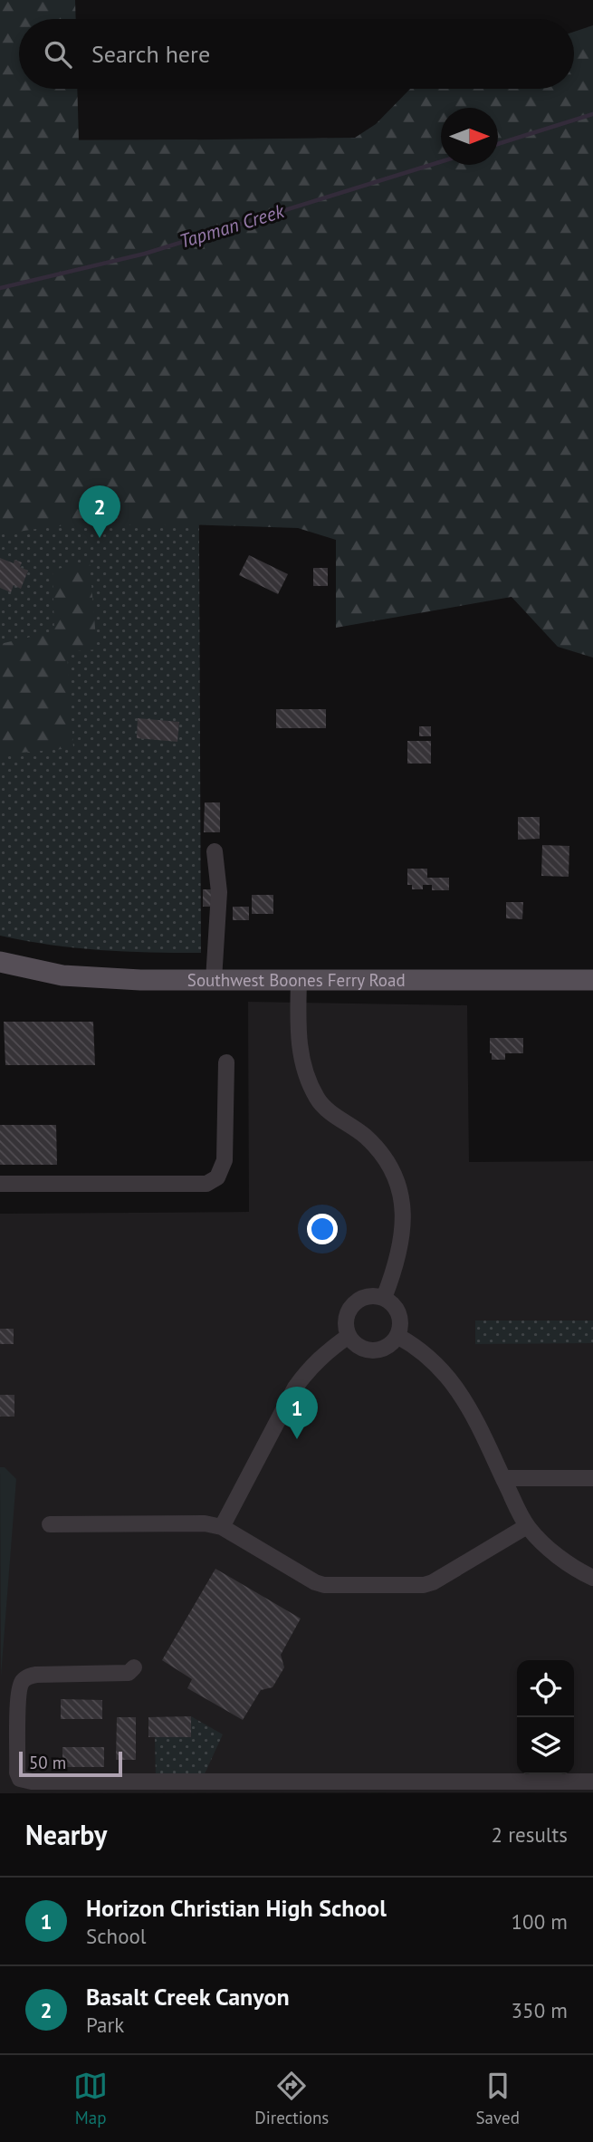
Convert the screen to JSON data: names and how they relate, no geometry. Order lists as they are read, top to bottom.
{
  "streets": {
    "main road": ["Southwest Boones Ferry Road"]
  },
  "water": ["Tapman Creek"],
  "scale_bar": "50 m",
  "north": "right",
  "page": {
    "search": "Search here",
    "pins": ["2", "1"],
    "scale": "50 m",
    "heading": ["Nearby", "2 results"],
    "list": [
      {
        "mark": "1",
        "name": "Horizon Christian High School",
        "note": "School",
        "value": "100 m"
      },
      {
        "mark": "2",
        "name": "Basalt Creek Canyon",
        "note": "Park",
        "value": "350 m"
      }
    ],
    "nav": ["Map", "Directions", "Saved"]
  }
}
